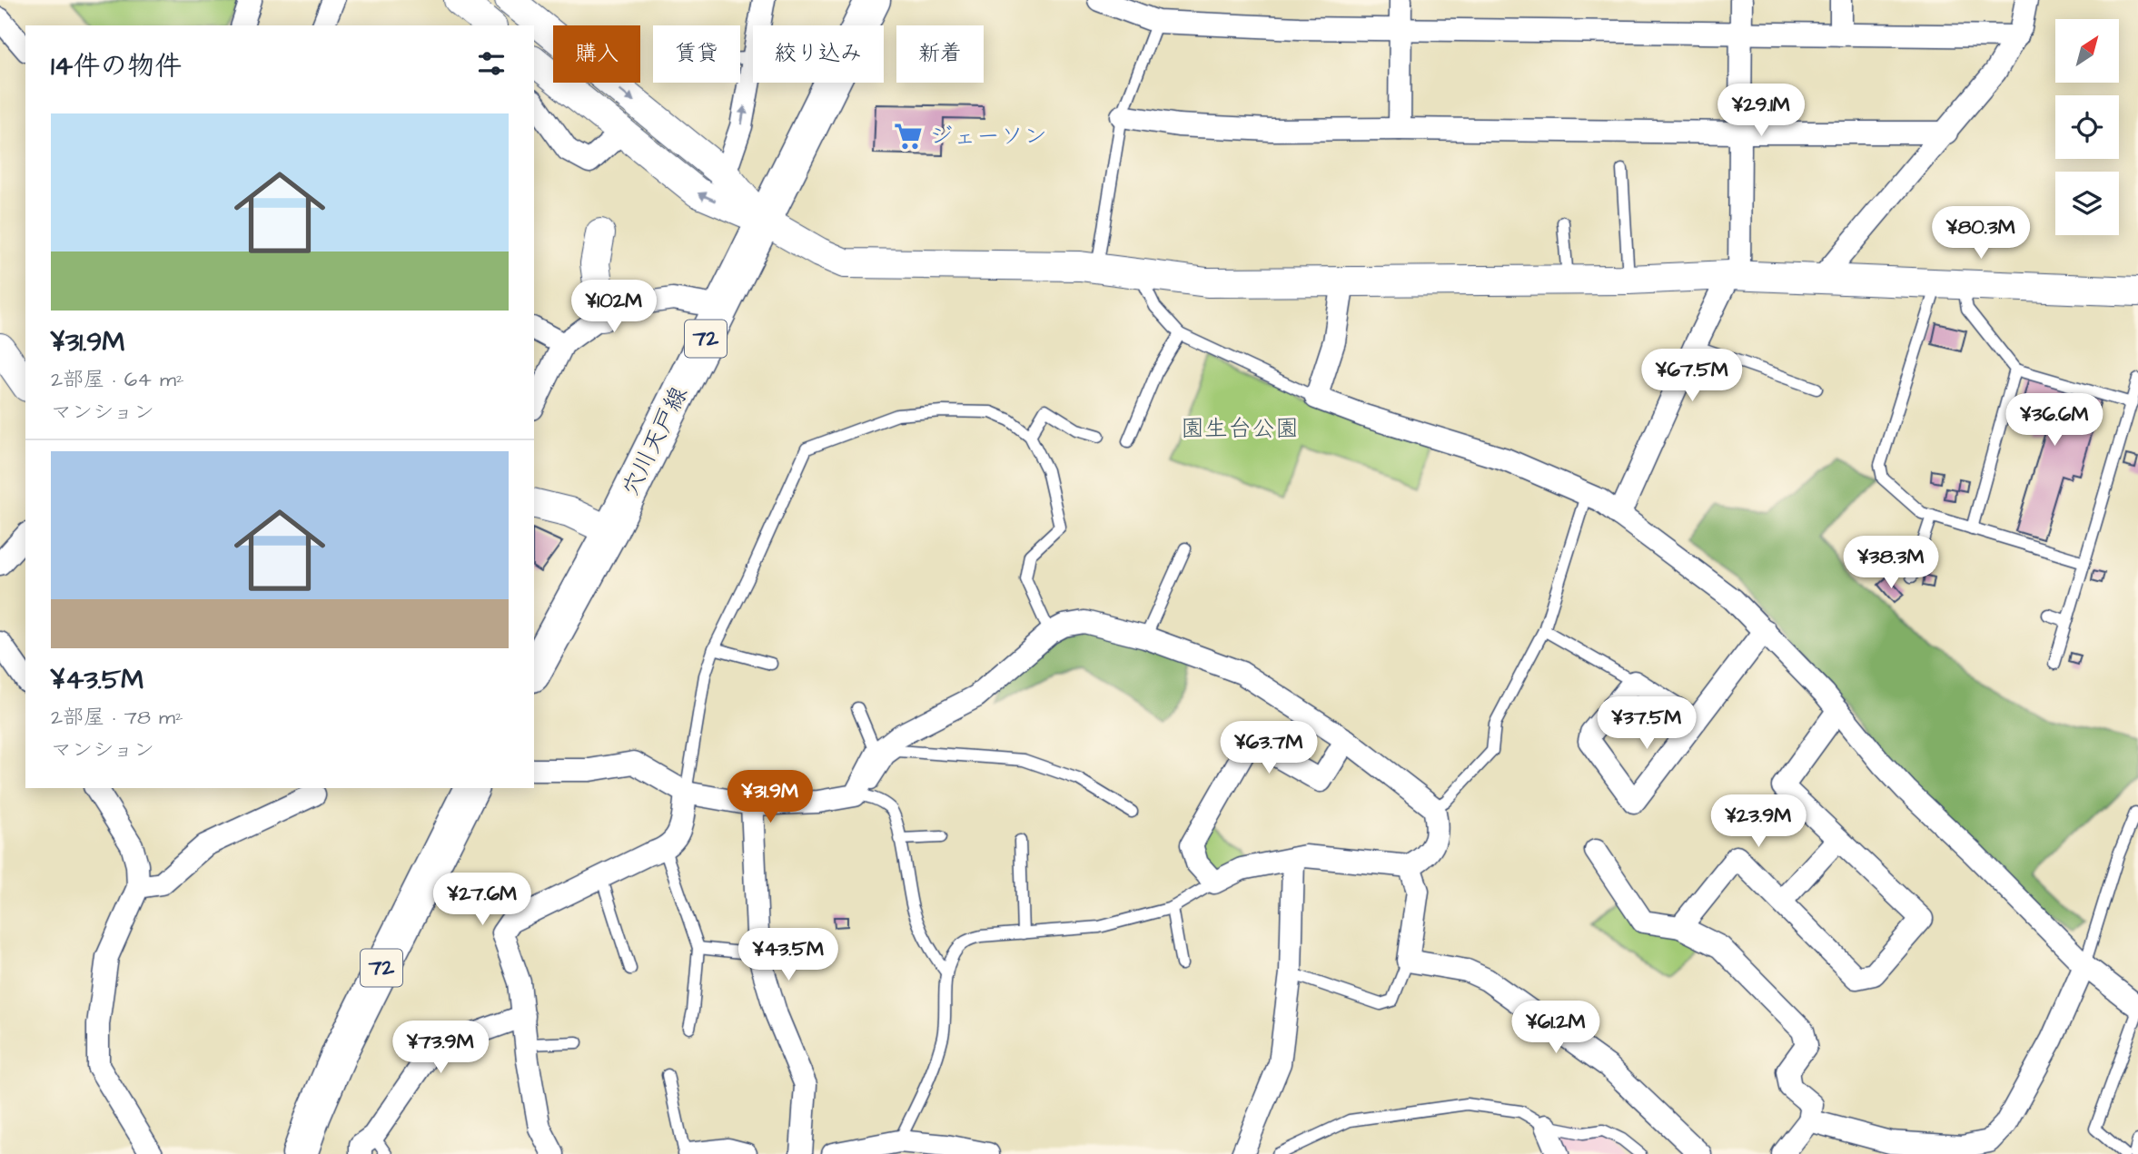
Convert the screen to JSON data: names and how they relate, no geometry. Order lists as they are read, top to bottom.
{
  "streets": {
    "main road": ["72", "穴川天戸線"]
  },
  "parks": ["園生台公園"],
  "places": {
    "supermarket": ["ジェーソン"]
  },
  "north": "top right",
  "page": {
    "chip": [
      "購入",
      "賃貸",
      "絞り込み",
      "新着"
    ],
    "heading": "14件の物件",
    "price": [
      "¥29.1M",
      "¥80.3M",
      "¥102M",
      "¥67.5M",
      "¥36.6M",
      "¥38.3M",
      "¥37.5M",
      "¥63.7M",
      "¥31.9M",
      "¥23.9M",
      "¥27.6M",
      "¥43.5M",
      "¥61.2M",
      "¥73.9M"
    ],
    "list": [
      {
        "name": "¥31.9M",
        "note": "2部屋 · 64 m² · マンション"
      },
      {
        "name": "¥43.5M",
        "note": "2部屋 · 78 m² · マンション"
      }
    ]
  }
}
